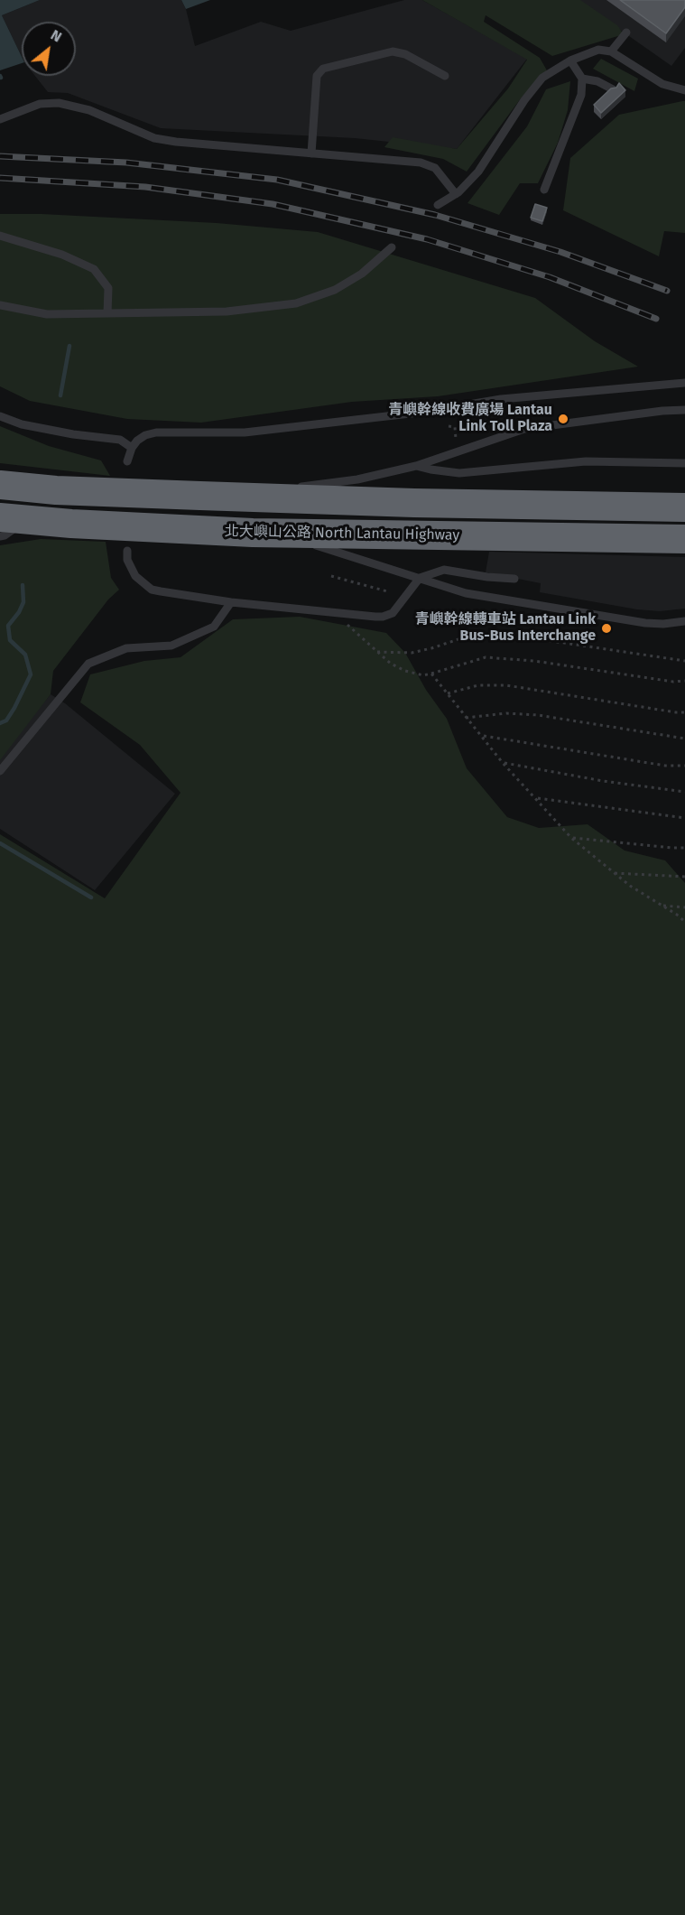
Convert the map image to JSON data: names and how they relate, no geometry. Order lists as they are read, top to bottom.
{
  "streets": {
    "highway": ["北大嶼山公路 North Lantau Highway"]
  },
  "places": ["青嶼幹線收費廣場 Lantau Link Toll Plaza", "青嶼幹線轉車站 Lantau Link Bus-Bus Interchange"],
  "north": "top right"
}
